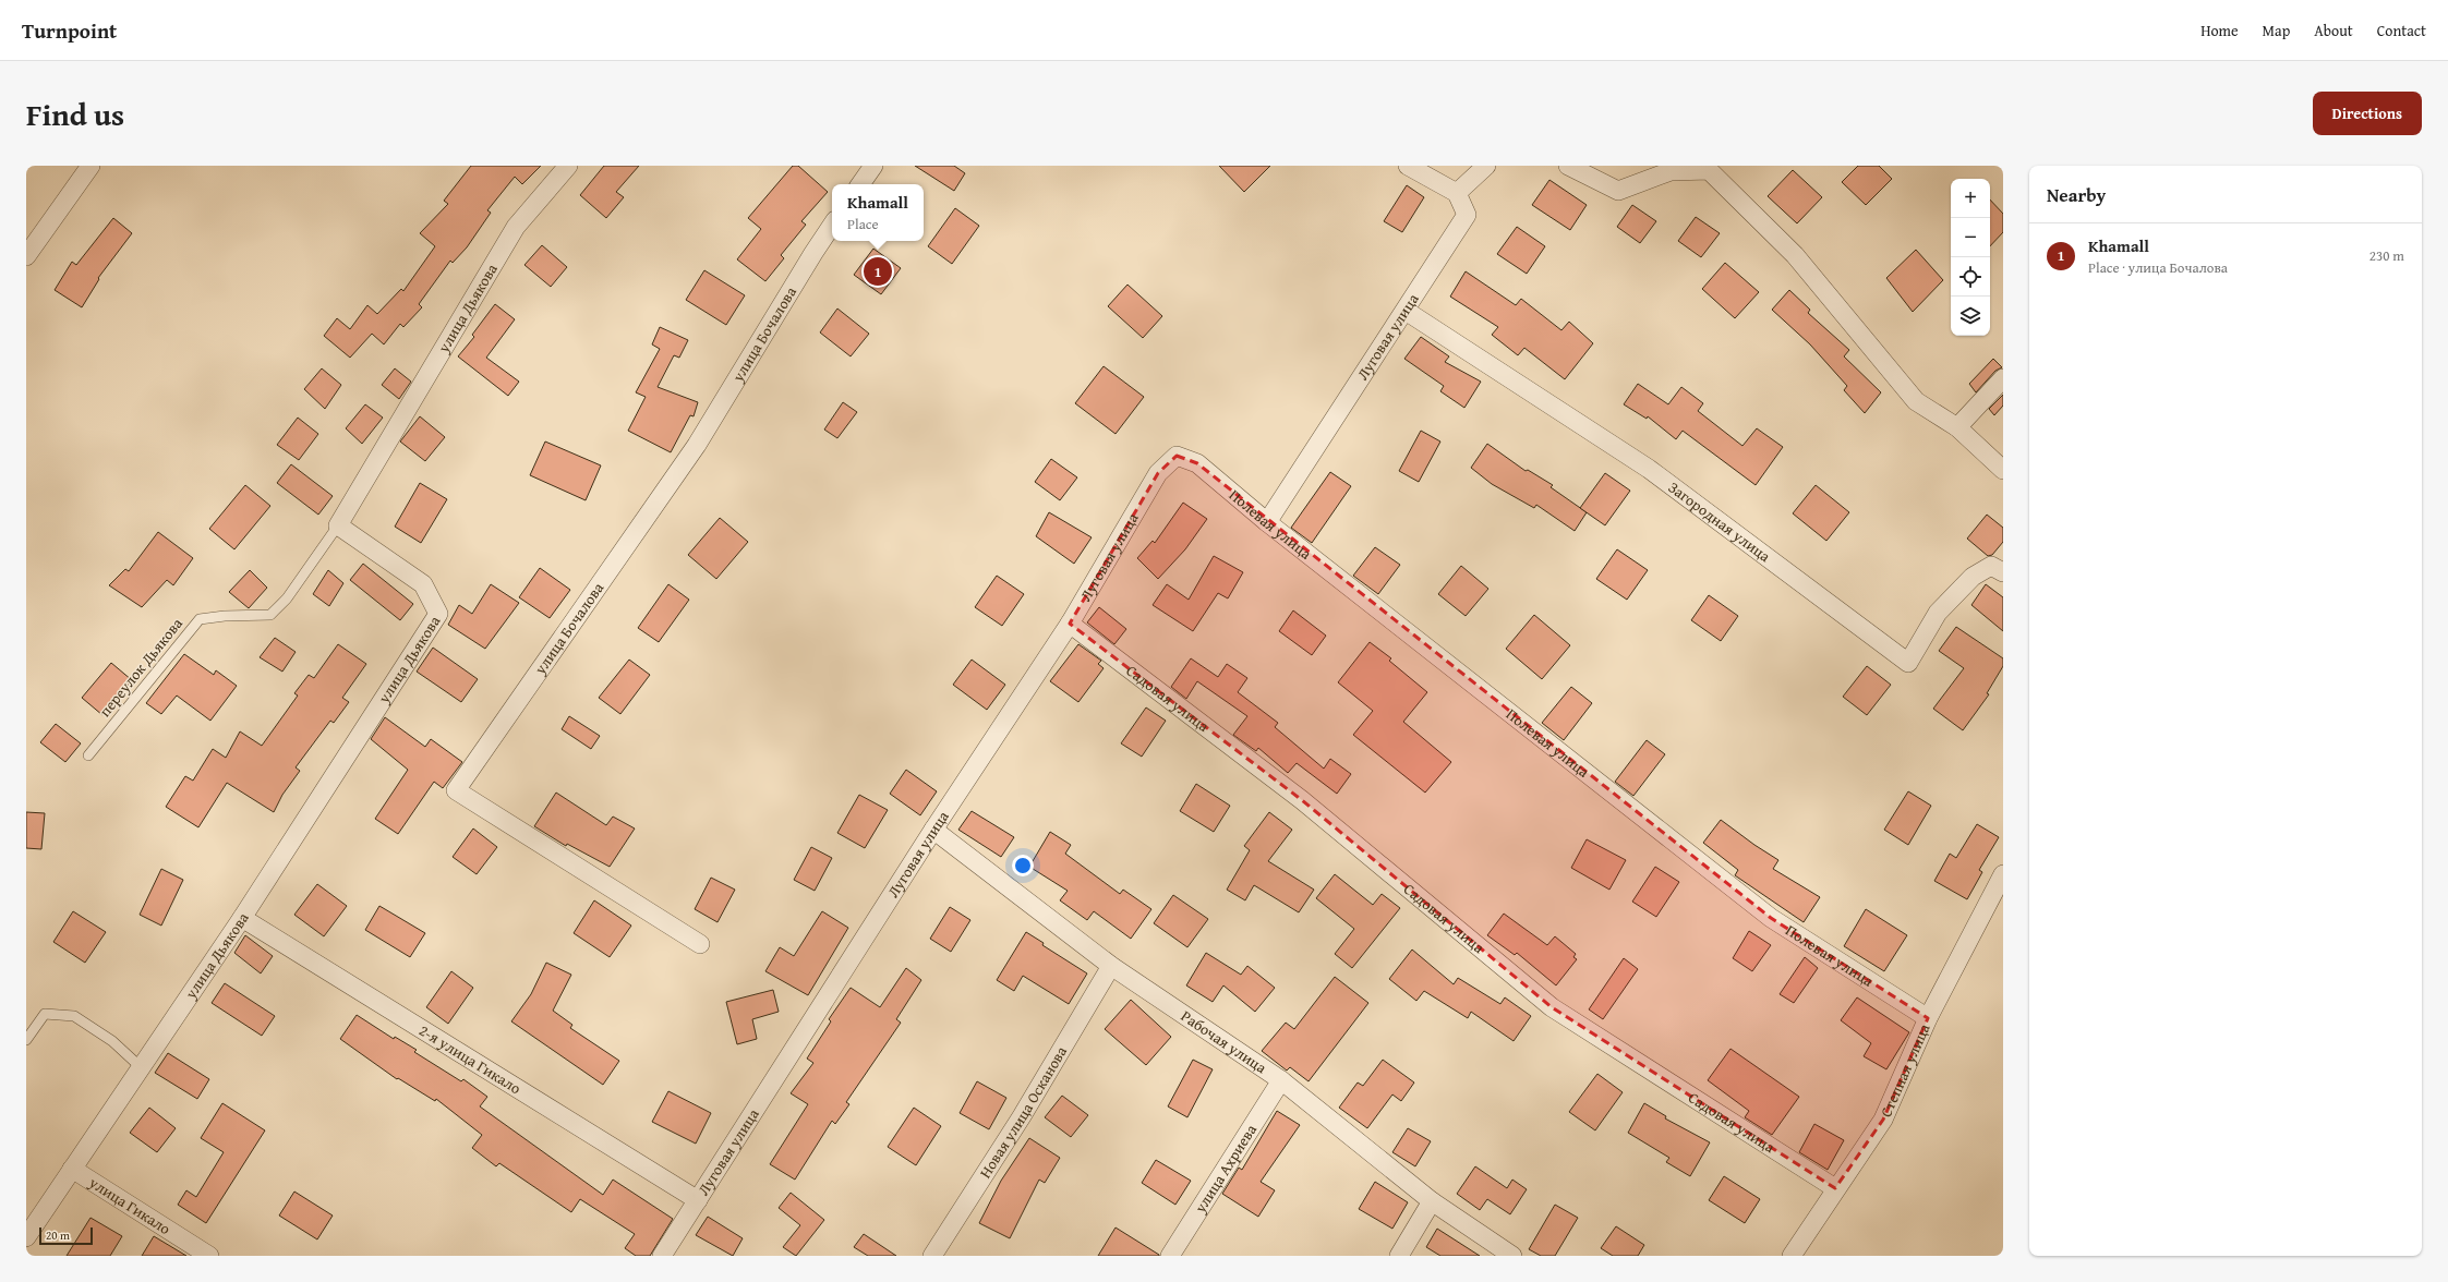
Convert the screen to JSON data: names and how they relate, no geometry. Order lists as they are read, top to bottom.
{
  "streets": {
    "street": [
      "улица Дьякова",
      "улица Бочалова",
      "Луговая улица",
      "Загородная улица",
      "Полевая улица",
      "Садовая улица",
      "Рабочая улица",
      "2-я улица Гикало",
      "Степная улица",
      "Новая улица Осканова",
      "улица Ахриева",
      "улица Гикало"
    ],
    "lane": ["переулок Дьякова"]
  },
  "crossings": [
    ["улица Дьякова", "переулок Дьякова"],
    ["улица Дьякова", "2-я улица Гикало"],
    ["улица Дьякова", "улица Гикало"],
    ["Луговая улица", "Загородная улица"],
    ["Луговая улица", "Полевая улица"],
    ["Луговая улица", "Садовая улица"],
    ["Луговая улица", "Рабочая улица"],
    ["Луговая улица", "2-я улица Гикало"],
    ["Полевая улица", "Степная улица"],
    ["Садовая улица", "Степная улица"],
    ["Рабочая улица", "Новая улица Осканова"],
    ["Рабочая улица", "улица Ахриева"]
  ],
  "scale_bar": "20 m",
  "page": {
    "header": "Turnpoint",
    "nav": [
      "Home",
      "Map",
      "About",
      "Contact"
    ],
    "title": "Find us",
    "buttons": "Directions",
    "heading": "Nearby",
    "map_buttons": ["+", "−"],
    "popup": ["Khamall", "Place"],
    "list": [
      {
        "mark": "1",
        "name": "Khamall",
        "note": "Place · улица Бочалова",
        "value": "230 m"
      }
    ],
    "pins": "1",
    "scale": "20 m"
  }
}
